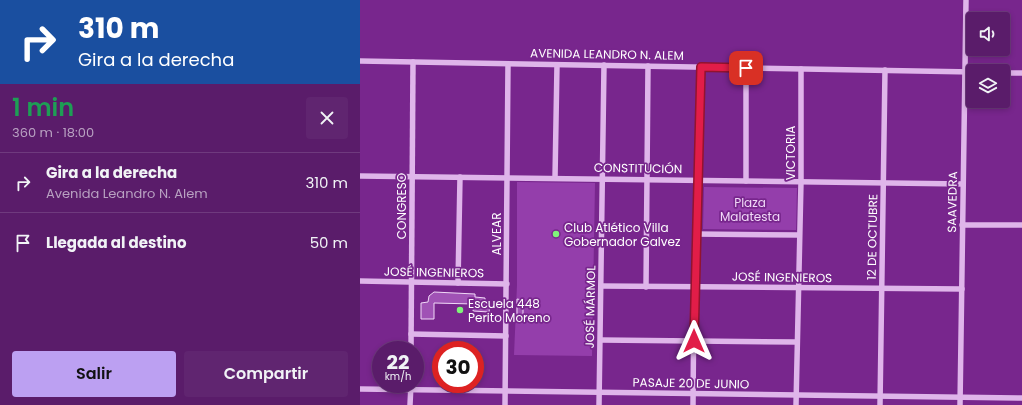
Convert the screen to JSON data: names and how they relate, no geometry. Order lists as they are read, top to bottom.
{
  "streets": {
    "street": [
      "AVENIDA LEANDRO N. ALEM",
      "VICTORIA",
      "CONSTITUCIÓN",
      "SAAVEDRA",
      "CONGRESO",
      "ALVEAR",
      "12 DE OCTUBRE",
      "JOSÉ INGENIEROS",
      "JOSÉ MÁRMOL",
      "PASAJE 20 DE JUNIO"
    ]
  },
  "crossings": [
    ["AVENIDA LEANDRO N. ALEM", "VICTORIA"],
    ["AVENIDA LEANDRO N. ALEM", "SAAVEDRA"],
    ["AVENIDA LEANDRO N. ALEM", "CONGRESO"],
    ["AVENIDA LEANDRO N. ALEM", "ALVEAR"],
    ["AVENIDA LEANDRO N. ALEM", "12 DE OCTUBRE"],
    ["AVENIDA LEANDRO N. ALEM", "JOSÉ MÁRMOL"],
    ["VICTORIA", "CONSTITUCIÓN"],
    ["VICTORIA", "JOSÉ INGENIEROS"],
    ["VICTORIA", "PASAJE 20 DE JUNIO"],
    ["CONSTITUCIÓN", "SAAVEDRA"],
    ["CONSTITUCIÓN", "CONGRESO"],
    ["CONSTITUCIÓN", "ALVEAR"],
    ["CONSTITUCIÓN", "12 DE OCTUBRE"],
    ["CONSTITUCIÓN", "JOSÉ MÁRMOL"],
    ["SAAVEDRA", "JOSÉ INGENIEROS"],
    ["SAAVEDRA", "PASAJE 20 DE JUNIO"],
    ["CONGRESO", "JOSÉ INGENIEROS"],
    ["ALVEAR", "JOSÉ INGENIEROS"],
    ["ALVEAR", "PASAJE 20 DE JUNIO"],
    ["12 DE OCTUBRE", "JOSÉ INGENIEROS"],
    ["12 DE OCTUBRE", "PASAJE 20 DE JUNIO"],
    ["JOSÉ INGENIEROS", "JOSÉ MÁRMOL"],
    ["JOSÉ MÁRMOL", "PASAJE 20 DE JUNIO"]
  ],
  "parks": ["Plaza Malatesta"],
  "places": ["Club Atlético Villa Gobernador Galvez", "Escuela 448 Perito Moreno"],
  "page": {
    "turn": ["310 m", "Gira a la derecha"],
    "heading": ["1 min", "360 m · 18:00"],
    "list": [
      {
        "name": "Gira a la derecha",
        "note": "Avenida Leandro N. Alem",
        "value": "310 m"
      },
      {
        "name": "Llegada al destino",
        "value": "50 m"
      }
    ],
    "speed": "22 km/h",
    "limit": "30",
    "buttons": ["Salir", "Compartir"]
  }
}
